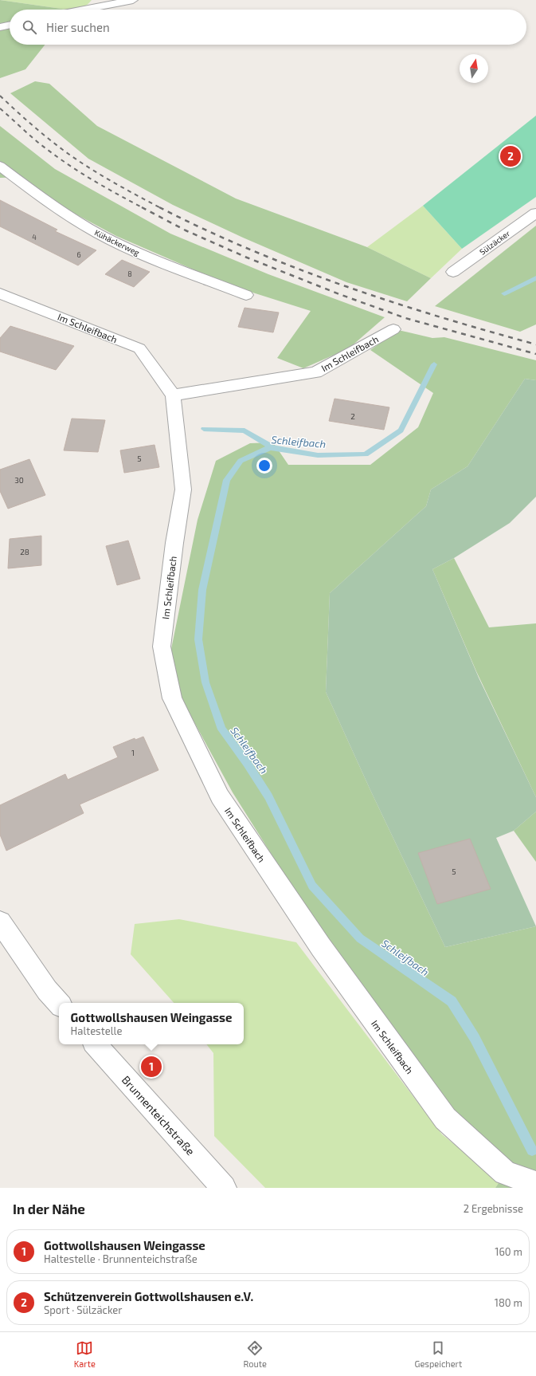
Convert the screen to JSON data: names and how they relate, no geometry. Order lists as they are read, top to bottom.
{
  "streets": {
    "street": [
      "Kühäckerweg",
      "Sülzäcker",
      "Im Schleifbach",
      "Brunnenteichstraße"
    ]
  },
  "water": ["Schleifbach"],
  "house_numbers": [
    "4",
    "6",
    "8",
    "2",
    "5",
    "30",
    "28",
    "1",
    "5"
  ],
  "north": "top",
  "page": {
    "search": "Hier suchen",
    "pins": ["2", "1"],
    "popup": ["Gottwollshausen Weingasse", "Haltestelle"],
    "heading": ["In der Nähe", "2 Ergebnisse"],
    "list": [
      {
        "mark": "1",
        "name": "Gottwollshausen Weingasse",
        "note": "Haltestelle · Brunnenteichstraße",
        "value": "160 m"
      },
      {
        "mark": "2",
        "name": "Schützenverein Gottwollshausen e.V.",
        "note": "Sport · Sülzäcker",
        "value": "180 m"
      }
    ],
    "nav": ["Karte", "Route", "Gespeichert"]
  }
}
